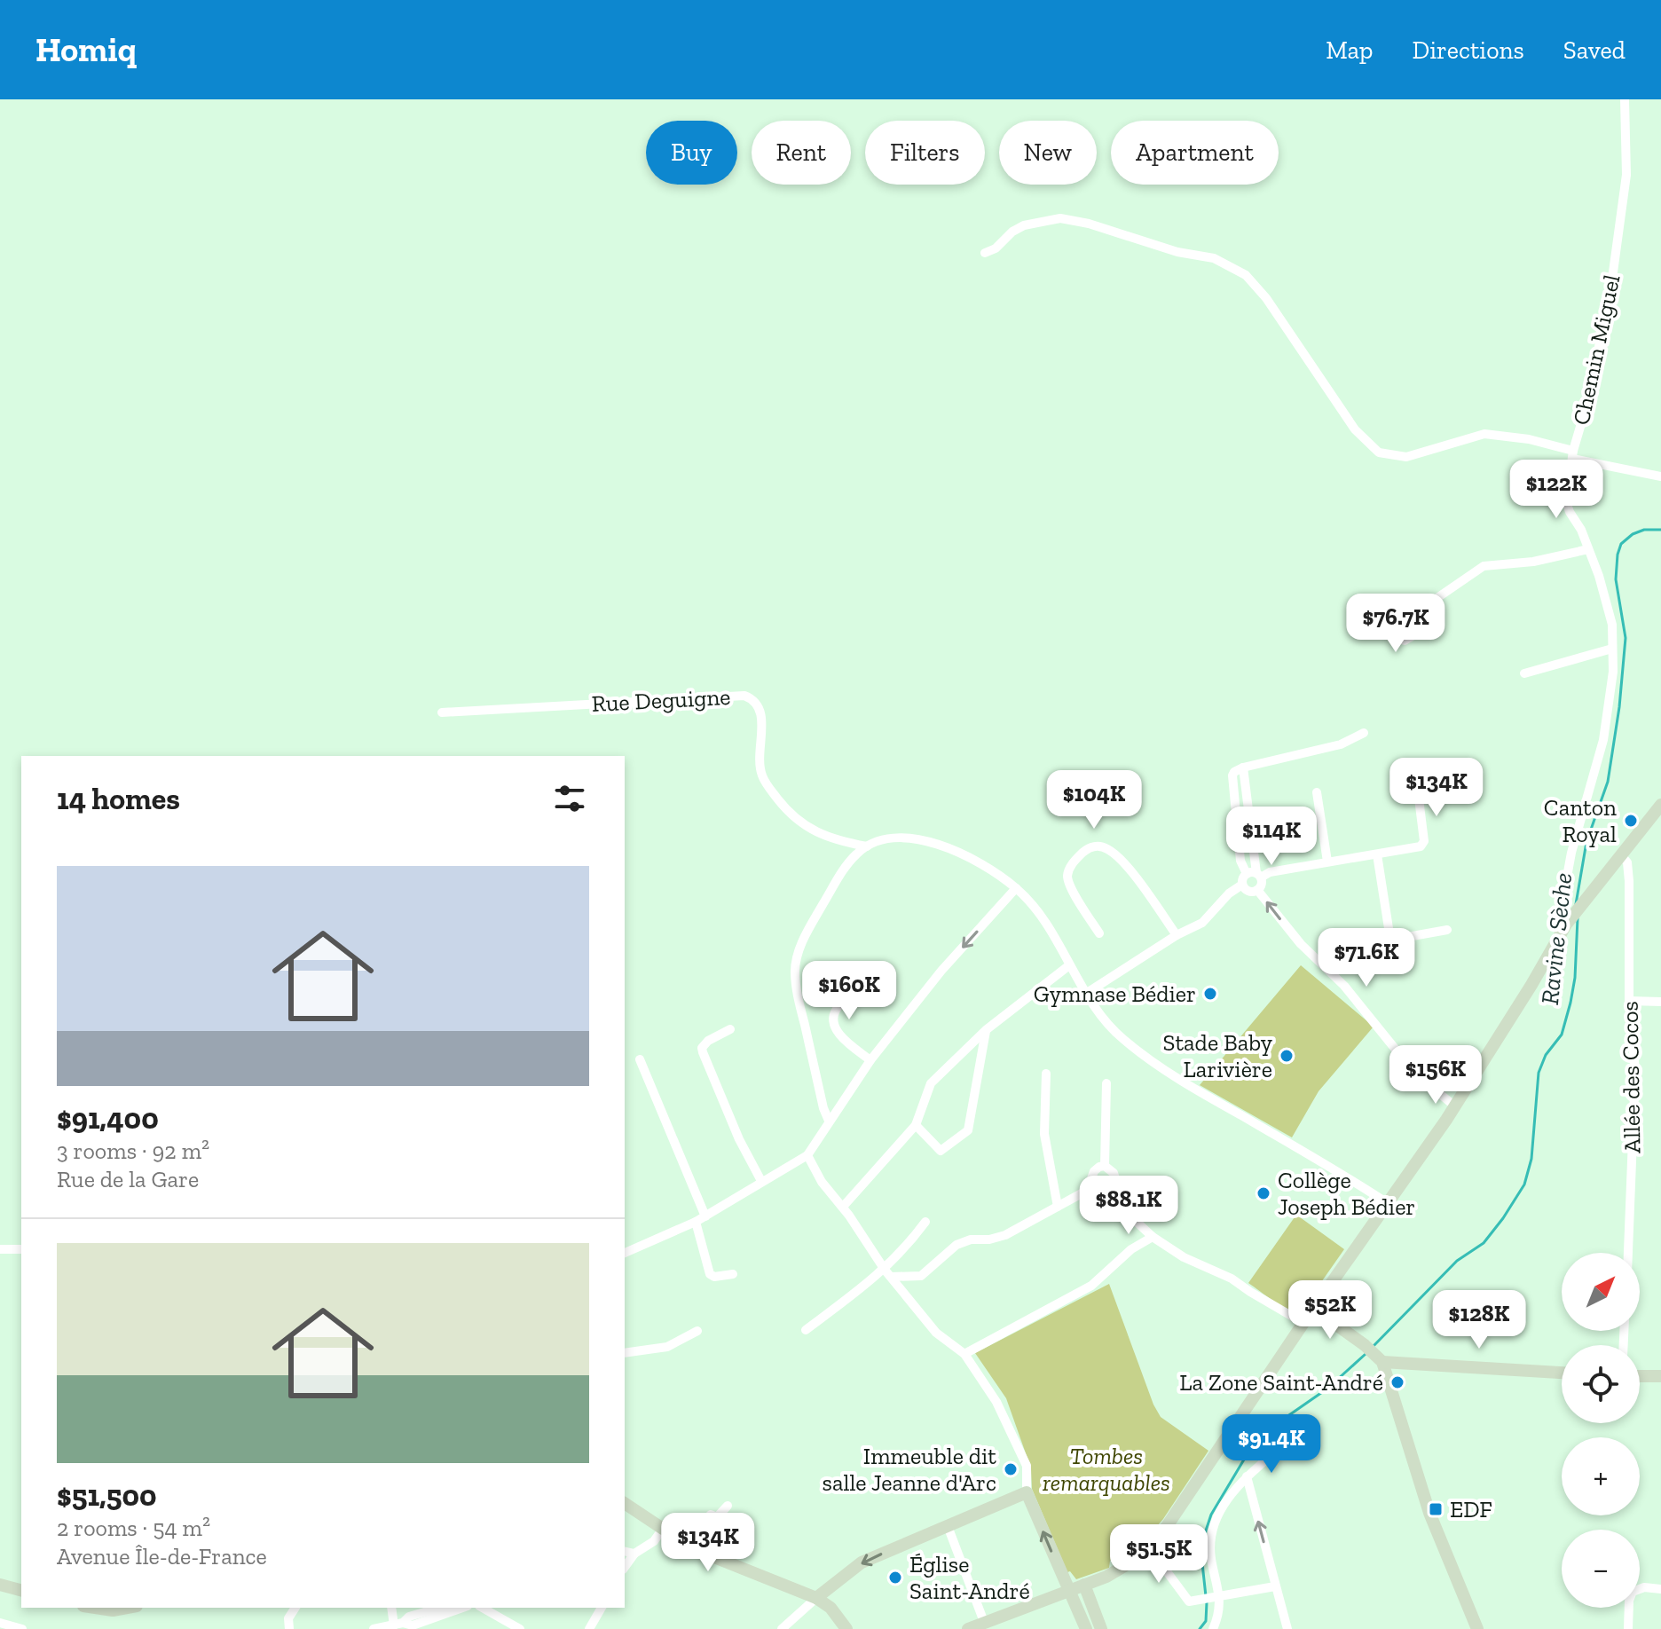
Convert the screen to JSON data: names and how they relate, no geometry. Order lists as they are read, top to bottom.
{
  "streets": {
    "street": ["Chemin Miguel", "Rue Deguigne", "Allée des Cocos"]
  },
  "water": ["Ravine Sèche"],
  "parks": ["Tombes remarquables"],
  "places": {
    "other": [
      "Canton Royal",
      "Gymnase Bédier",
      "Stade Baby Larivière",
      "Collège Joseph Bédier",
      "La Zone Saint-André",
      "Immeuble dit salle Jeanne d'Arc",
      "Église Saint-André"
    ],
    "transit": ["EDF"]
  },
  "north": "top right",
  "page": {
    "header": "Homiq",
    "nav": ["Map", "Directions", "Saved"],
    "chip": [
      "Buy",
      "Rent",
      "Filters",
      "New",
      "Apartment"
    ],
    "price": [
      "$122K",
      "$76.7K",
      "$134K",
      "$104K",
      "$114K",
      "$71.6K",
      "$160K",
      "$156K",
      "$88.1K",
      "$52K",
      "$128K",
      "$91.4K",
      "$134K",
      "$51.5K"
    ],
    "heading": "14 homes",
    "list": [
      {
        "name": "$91,400",
        "note": "3 rooms · 92 m² · Rue de la Gare"
      },
      {
        "name": "$51,500",
        "note": "2 rooms · 54 m² · Avenue Île-de-France"
      }
    ],
    "map_buttons": ["+", "−"]
  }
}
